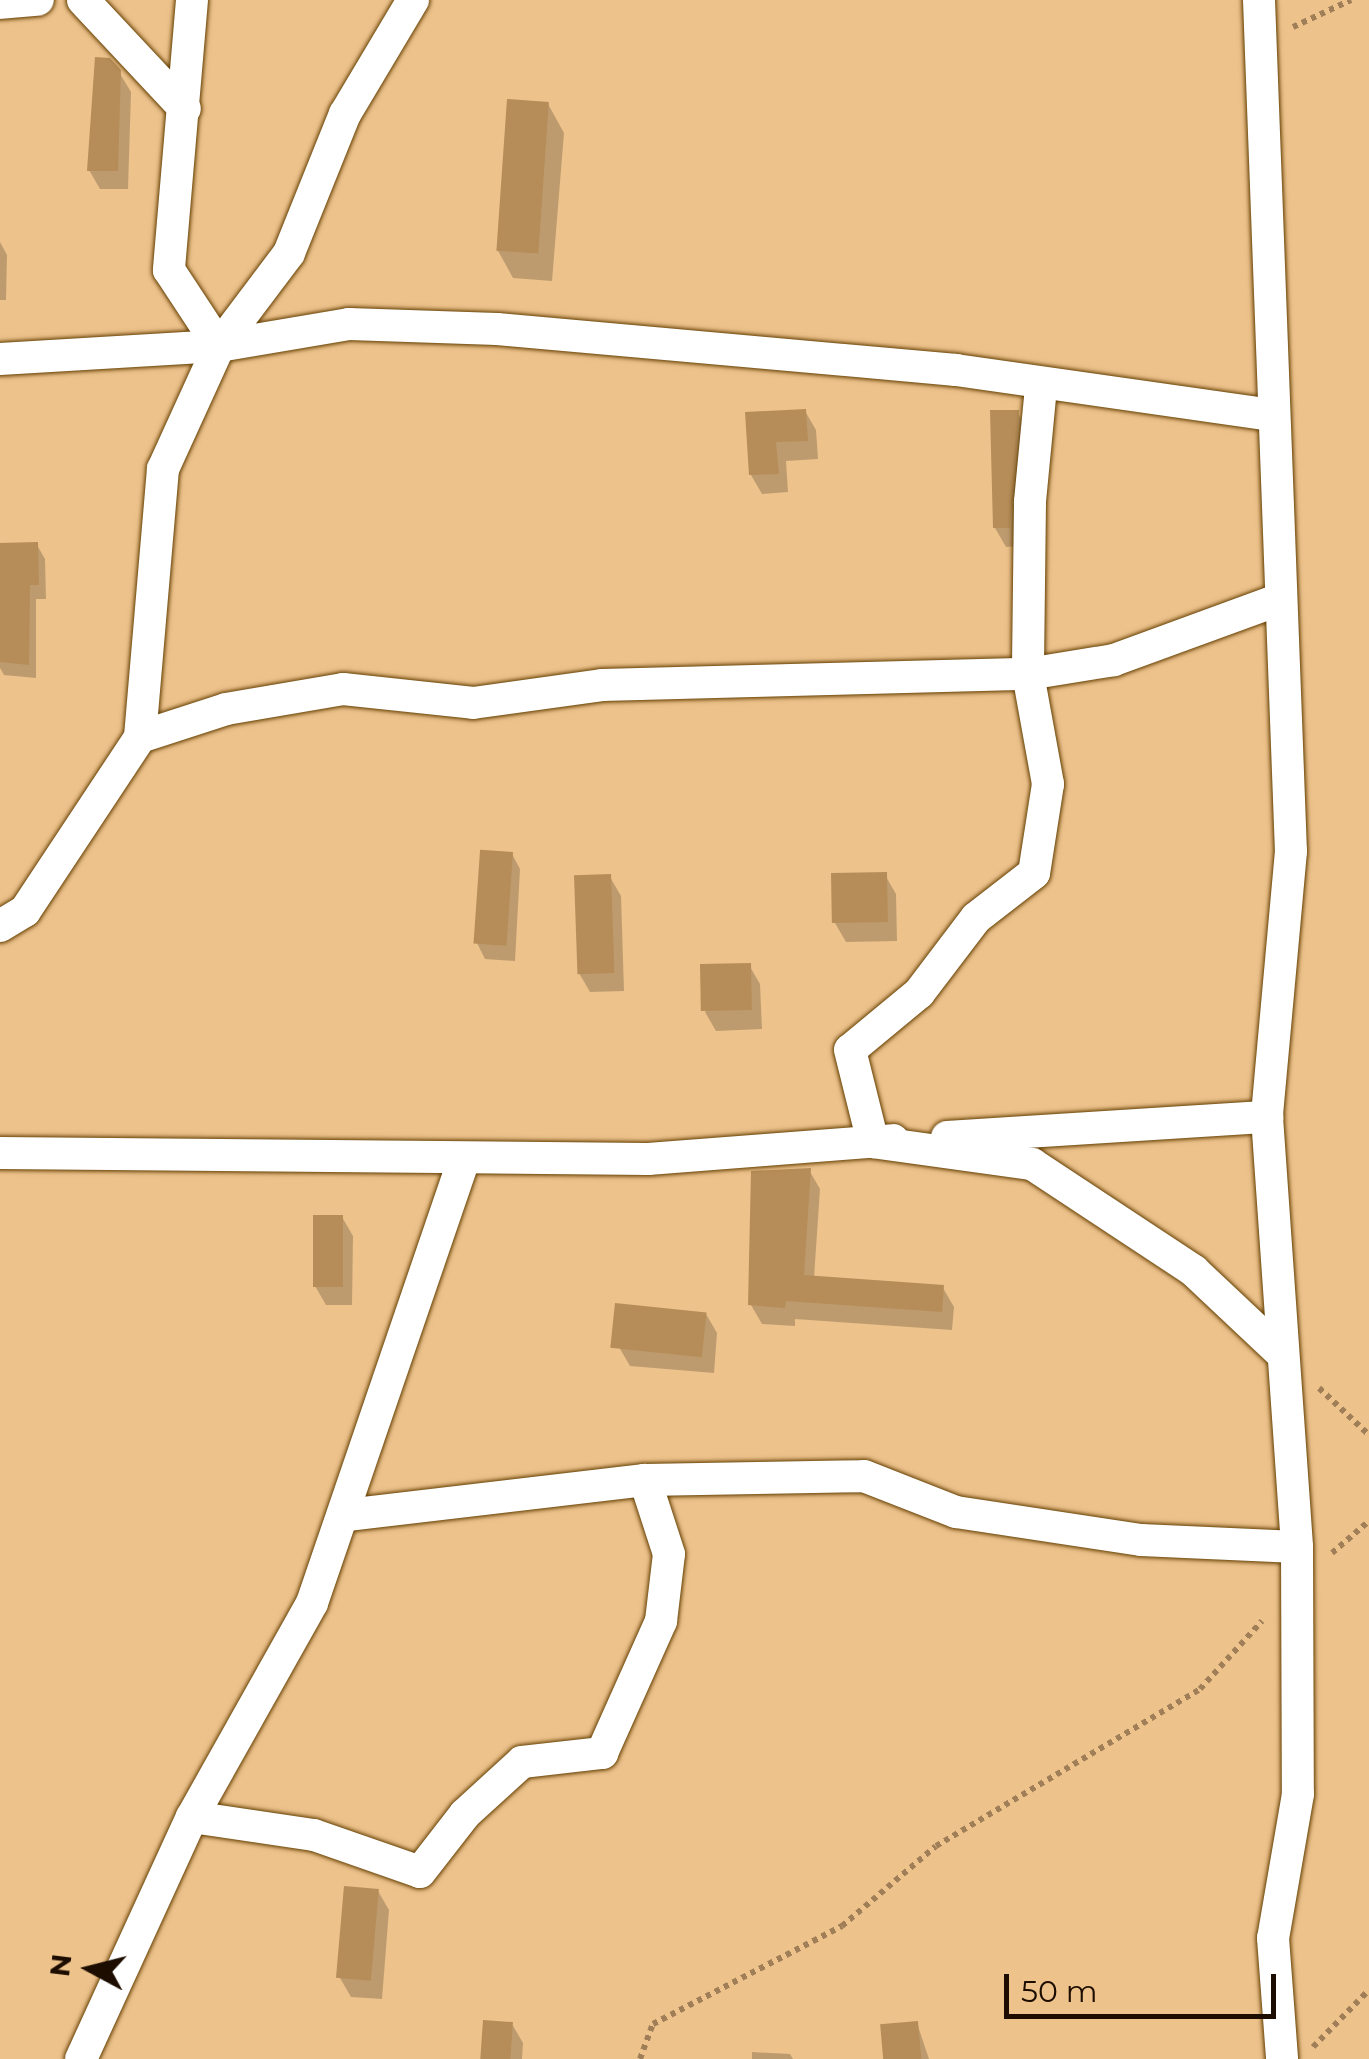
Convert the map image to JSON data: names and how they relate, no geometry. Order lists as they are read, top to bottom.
{
  "scale_bar": "50 m",
  "north": "left"
}
